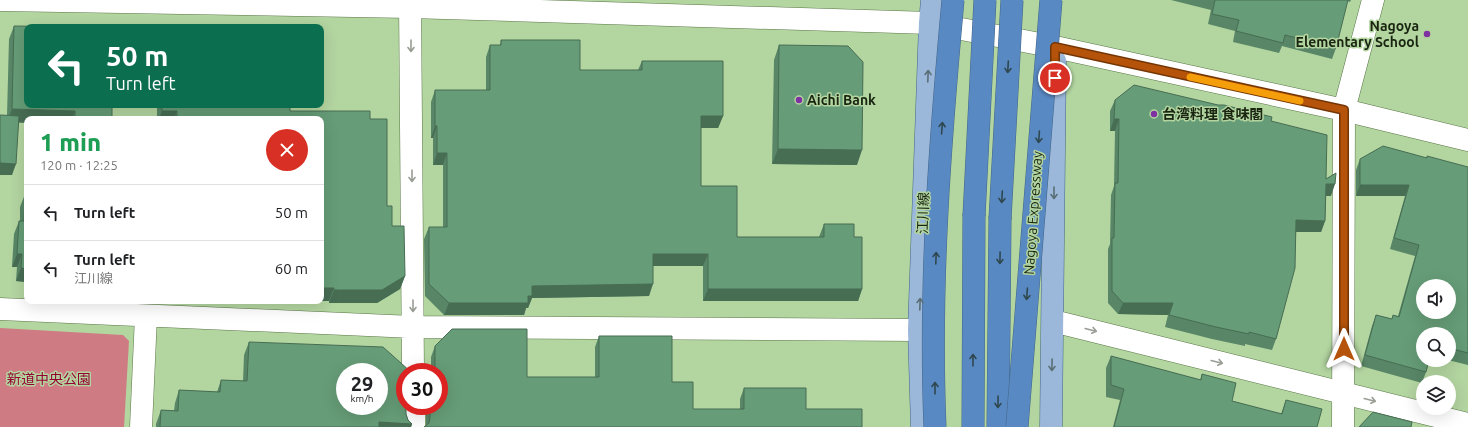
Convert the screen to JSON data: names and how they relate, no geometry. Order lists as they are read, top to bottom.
{
  "streets": {
    "highway": ["Nagoya Expressway"],
    "main road": ["江川線"]
  },
  "parks": ["新道中央公園"],
  "places": ["Nagoya Elementary School", "Aichi Bank", "台湾料理 食味閣"],
  "page": {
    "turn": ["50 m", "Turn left"],
    "heading": ["1 min", "120 m · 12:25"],
    "list": [
      {
        "name": "Turn left",
        "value": "50 m"
      },
      {
        "name": "Turn left",
        "note": "江川線",
        "value": "60 m"
      }
    ],
    "speed": "29 km/h",
    "limit": "30"
  }
}
